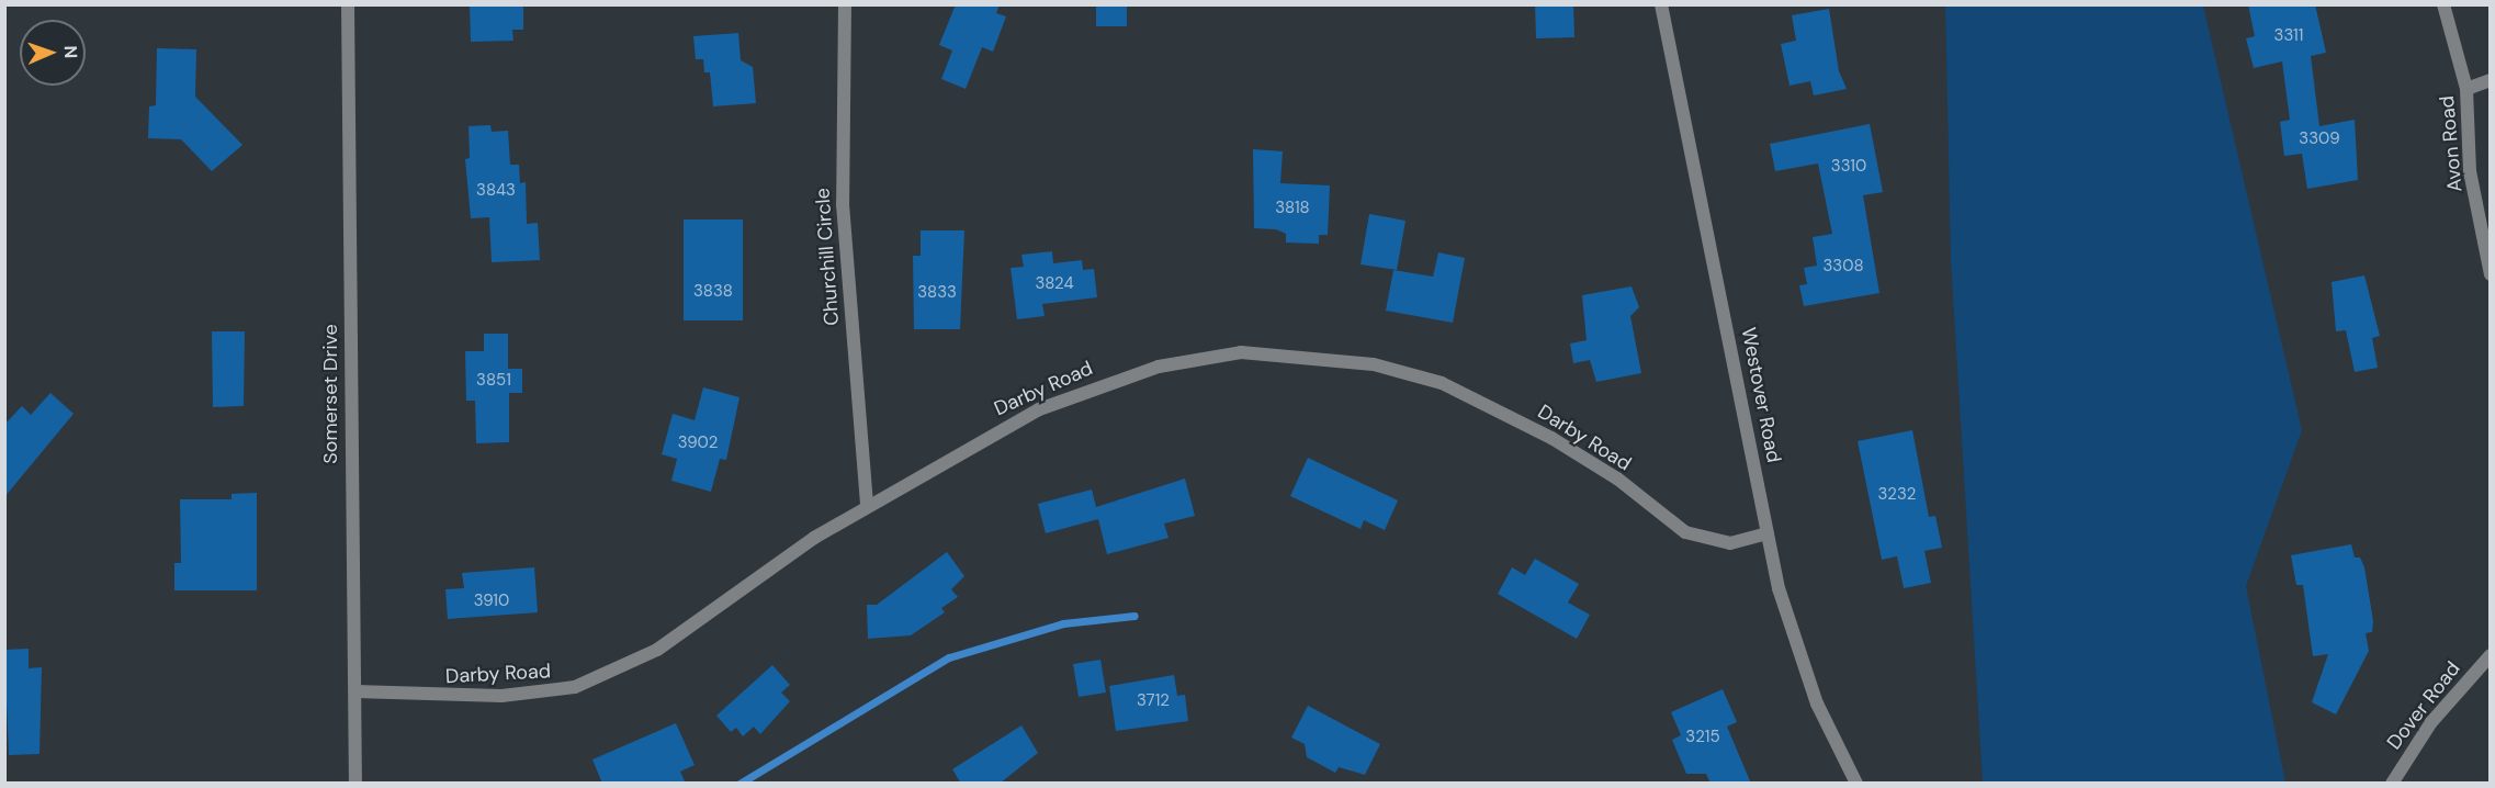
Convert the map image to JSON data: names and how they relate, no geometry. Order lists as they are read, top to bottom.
{
  "streets": {
    "street": [
      "Avon Road",
      "Churchill Circle",
      "Darby Road",
      "Somerset Drive",
      "Westover Road",
      "Dover Road"
    ]
  },
  "crossings": [
    ["Churchill Circle", "Darby Road"],
    ["Darby Road", "Somerset Drive"],
    ["Darby Road", "Westover Road"]
  ],
  "house_numbers": [
    "3311",
    "3309",
    "3310",
    "3843",
    "3818",
    "3308",
    "3824",
    "3838",
    "3833",
    "3851",
    "3902",
    "3232",
    "3910",
    "3712",
    "3215"
  ],
  "north": "right"
}
